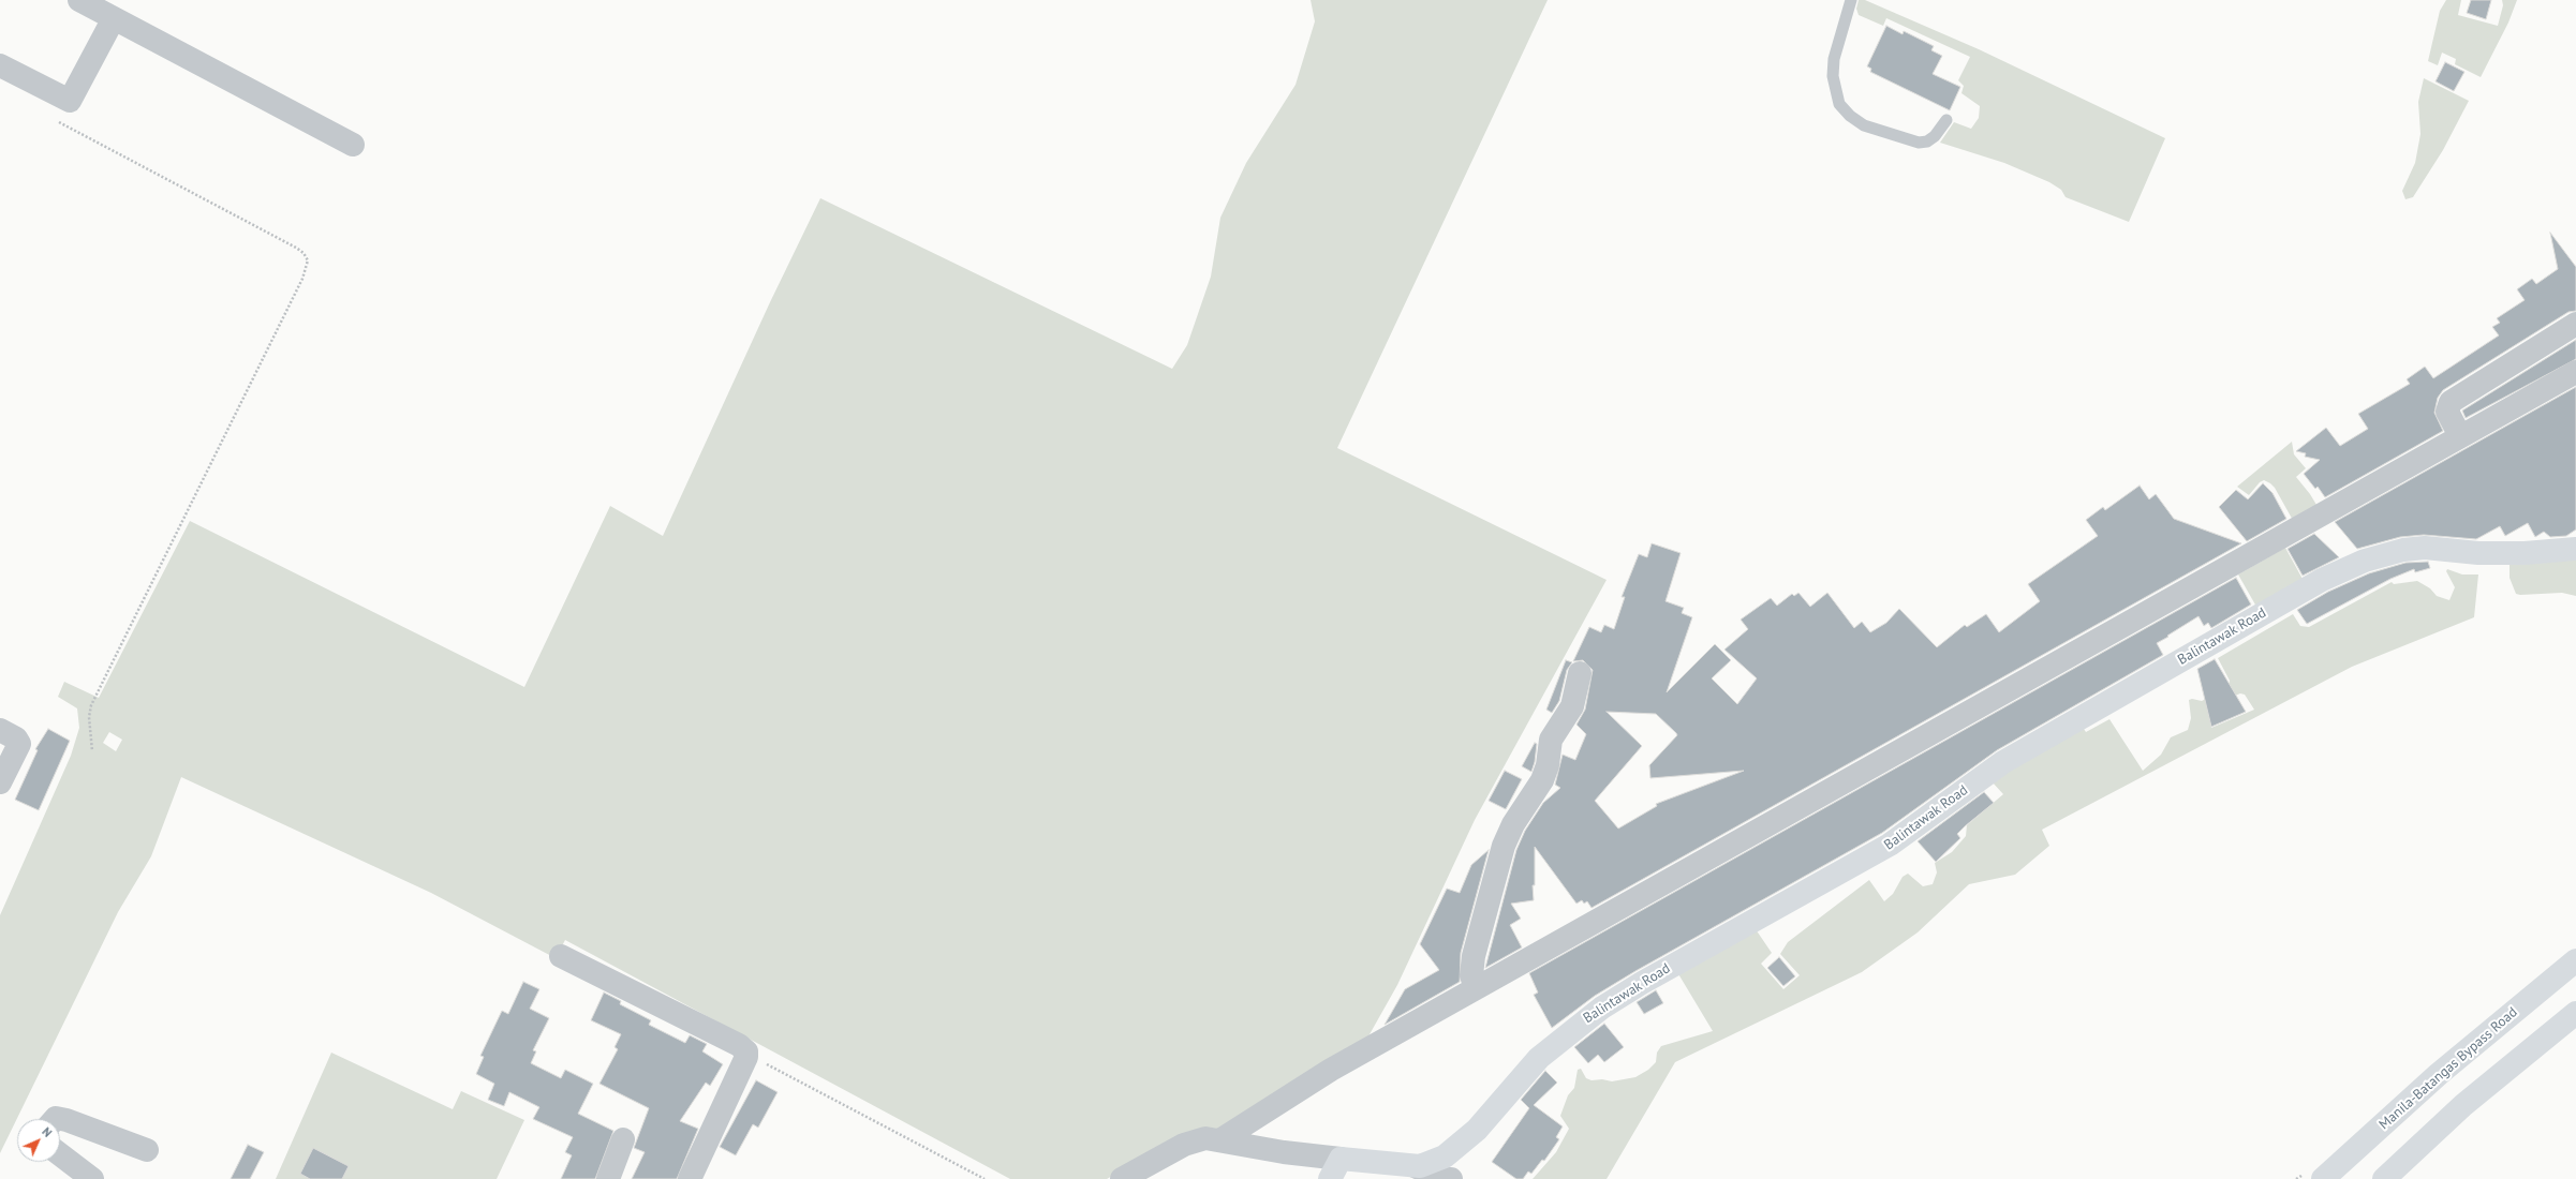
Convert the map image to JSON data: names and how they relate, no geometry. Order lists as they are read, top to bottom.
{
  "streets": {
    "main road": ["Balintawak Road", "Manila-Batangas Bypass Road"]
  },
  "north": "top right"
}
